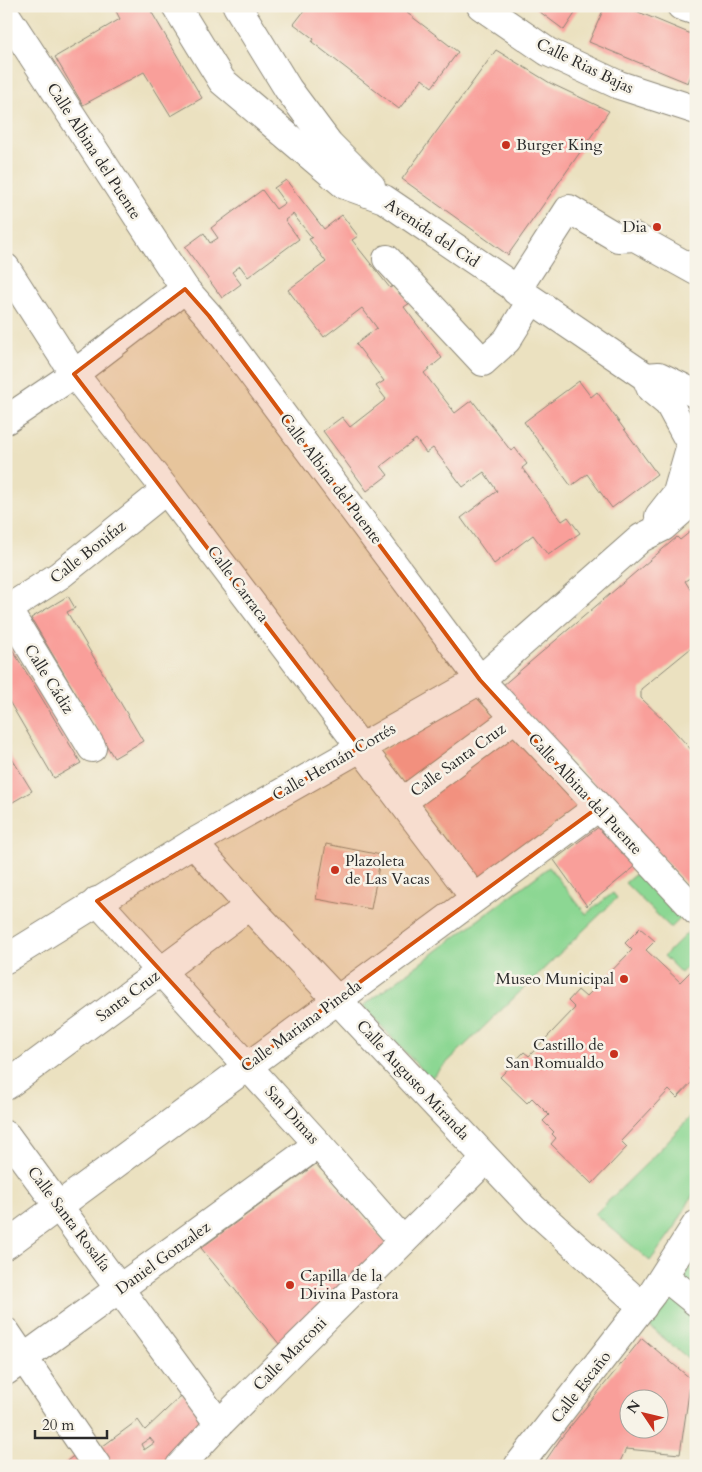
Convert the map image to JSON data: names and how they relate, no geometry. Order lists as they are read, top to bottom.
{
  "streets": {
    "street": [
      "Calle Rias Bajas",
      "Calle Albina del Puente",
      "Avenida del Cid",
      "Calle Bonifaz",
      "Calle Carraca",
      "Calle Cádiz",
      "Calle Santa Cruz",
      "Calle Hernán Cortés",
      "Santa Cruz",
      "Calle Mariana Pineda",
      "Calle Augusto Miranda",
      "San Dimas",
      "Calle Santa Rosalía",
      "Daniel Gonzalez",
      "Calle Marconi",
      "Calle Escaño"
    ]
  },
  "crossings": [
    ["Calle Albina del Puente", "Calle Santa Cruz"],
    ["Calle Albina del Puente", "Calle Hernán Cortés"],
    ["Calle Albina del Puente", "Calle Mariana Pineda"],
    ["Calle Bonifaz", "Calle Carraca"],
    ["Calle Bonifaz", "Calle Cádiz"],
    ["Calle Carraca", "Calle Santa Cruz"],
    ["Calle Carraca", "Calle Hernán Cortés"],
    ["Calle Carraca", "Calle Mariana Pineda"],
    ["Calle Hernán Cortés", "Calle Augusto Miranda"],
    ["Calle Hernán Cortés", "San Dimas"],
    ["Santa Cruz", "Calle Augusto Miranda"],
    ["Santa Cruz", "San Dimas"],
    ["Calle Mariana Pineda", "Calle Augusto Miranda"],
    ["Calle Mariana Pineda", "San Dimas"],
    ["Calle Mariana Pineda", "Calle Santa Rosalía"],
    ["Calle Augusto Miranda", "Calle Marconi"],
    ["Calle Augusto Miranda", "Calle Escaño"],
    ["San Dimas", "Daniel Gonzalez"],
    ["San Dimas", "Calle Marconi"],
    ["Calle Santa Rosalía", "Daniel Gonzalez"],
    ["Calle Santa Rosalía", "Calle Marconi"]
  ],
  "places": [
    "Burger King",
    "Dia",
    "Plazoleta de Las Vacas",
    "Museo Municipal",
    "Castillo de San Romualdo",
    "Capilla de la Divina Pastora"
  ],
  "scale_bar": "20 m",
  "north": "top left"
}
